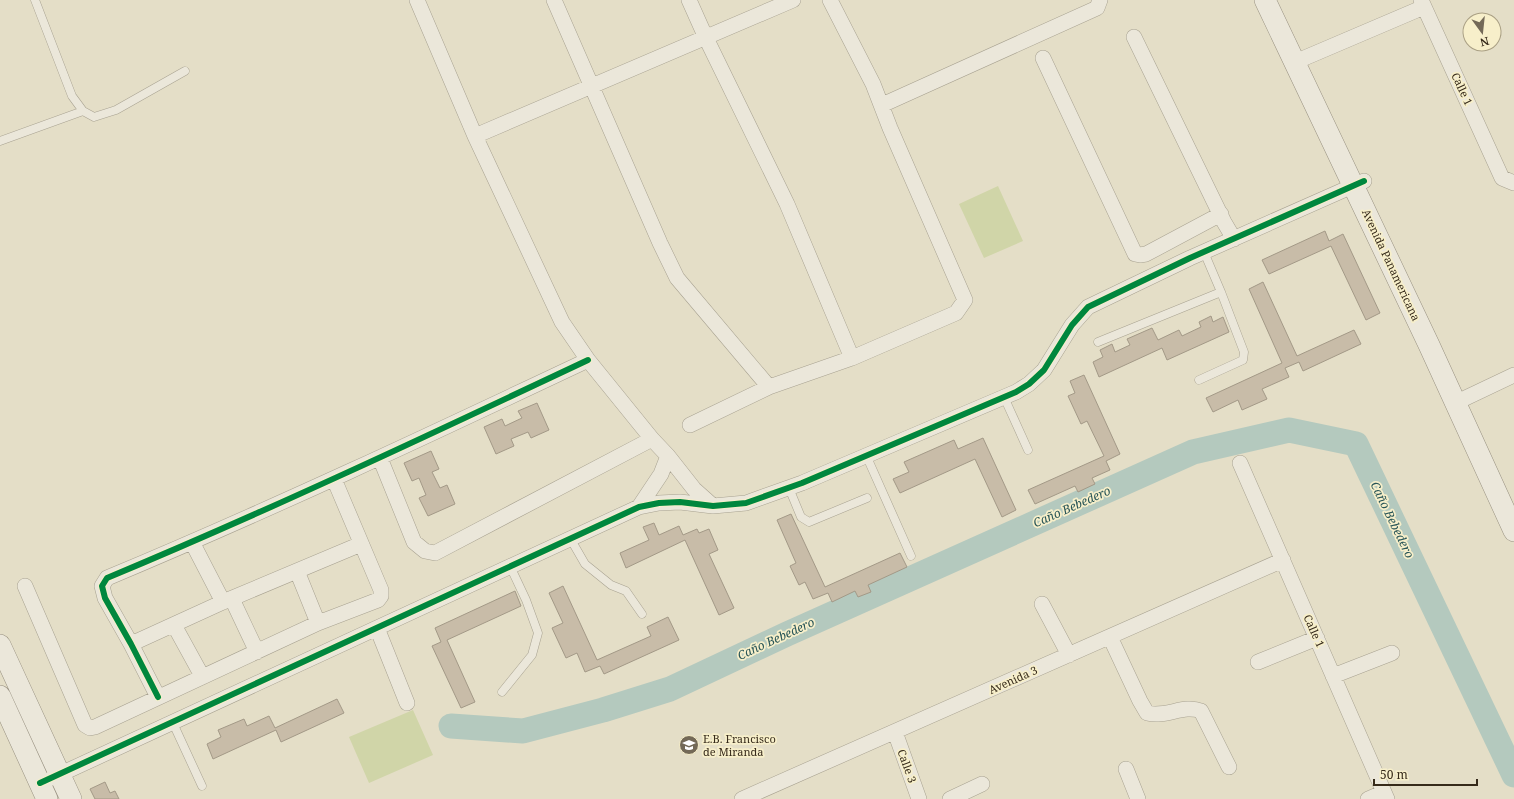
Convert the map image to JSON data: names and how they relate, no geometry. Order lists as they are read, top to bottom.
{
  "streets": {
    "main road": ["Avenida Panamericana"],
    "street": ["Calle 1", "Avenida 3", "Calle 3"]
  },
  "crossings": [
    ["Calle 1", "Avenida 3"],
    ["Avenida 3", "Calle 3"]
  ],
  "water": ["Caño Bebedero"],
  "places": {
    "school or university": ["E.B. Francisco de Miranda"]
  },
  "scale_bar": "50 m",
  "north": "bottom"
}
